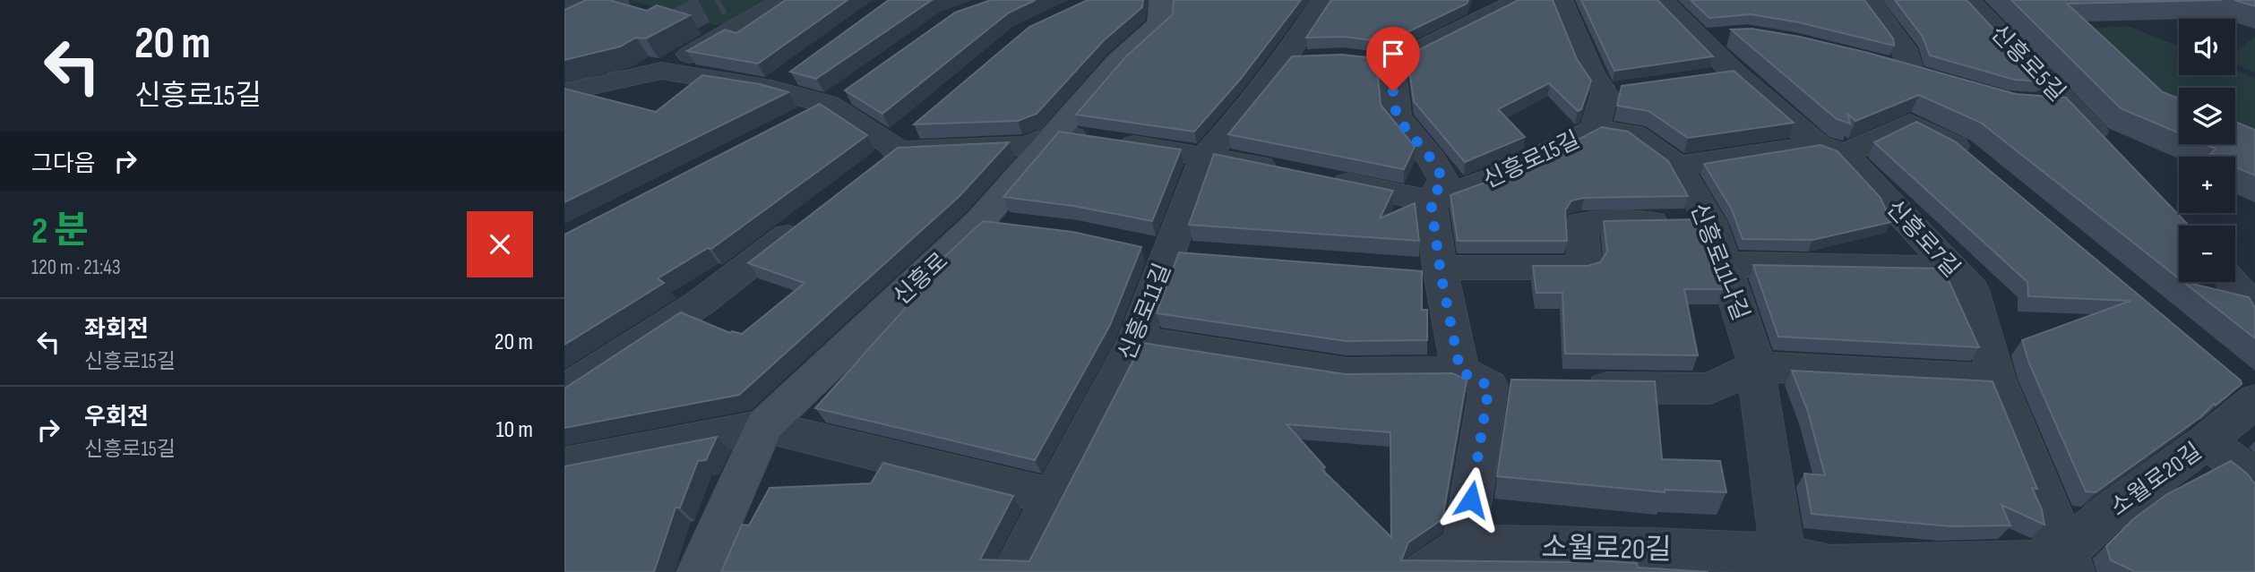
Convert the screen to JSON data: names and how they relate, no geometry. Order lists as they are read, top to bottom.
{
  "streets": {
    "street": [
      "신흥로5길",
      "신흥로15길",
      "신흥로7길",
      "신흥로11나길",
      "신흥로",
      "신흥로11길",
      "소월로20길"
    ]
  },
  "crossings": [
    ["신흥로15길", "신흥로11나길"],
    ["신흥로7길", "소월로20길"],
    ["신흥로11나길", "소월로20길"]
  ],
  "page": {
    "turn": ["20 m", "신흥로15길"],
    "map_buttons": ["+", "−"],
    "then": "그다음",
    "heading": ["2 분", "120 m · 21:43"],
    "list": [
      {
        "name": "좌회전",
        "note": "신흥로15길",
        "value": "20 m"
      },
      {
        "name": "우회전",
        "note": "신흥로15길",
        "value": "10 m"
      }
    ]
  }
}
